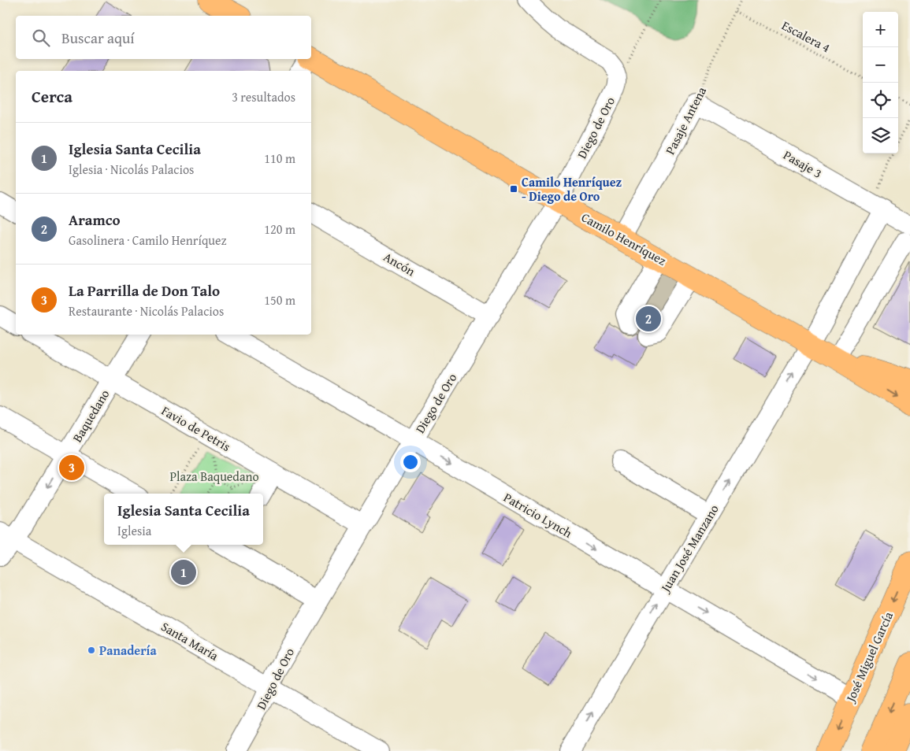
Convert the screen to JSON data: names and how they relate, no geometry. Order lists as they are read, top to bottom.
{
  "streets": {
    "main road": ["Camilo Henríquez", "José Miguel García"],
    "street": [
      "Pasaje Antena",
      "Diego de Oro",
      "Pasaje 3",
      "Ancón",
      "Baquedano",
      "Favio de Petris",
      "Patricio Lynch",
      "Juan José Manzano",
      "Santa María"
    ],
    "path": ["Escalera 4"]
  },
  "crossings": [
    ["Escalera 4", "Pasaje Antena"],
    ["Pasaje Antena", "Pasaje 3"],
    ["Pasaje Antena", "Camilo Henríquez"],
    ["Diego de Oro", "Camilo Henríquez"],
    ["Diego de Oro", "Ancón"],
    ["Diego de Oro", "Favio de Petris"],
    ["Diego de Oro", "Patricio Lynch"],
    ["Diego de Oro", "Santa María"],
    ["Pasaje 3", "Juan José Manzano"],
    ["Camilo Henríquez", "Juan José Manzano"],
    ["Baquedano", "Favio de Petris"],
    ["Baquedano", "Santa María"],
    ["Patricio Lynch", "Juan José Manzano"],
    ["Patricio Lynch", "José Miguel García"]
  ],
  "one_way": ["Baquedano", "Patricio Lynch", "Juan José Manzano"],
  "parks": ["Plaza Baquedano"],
  "places": {
    "transit": ["Camilo Henríquez - Diego de Oro"],
    "other": ["Panadería"]
  },
  "page": {
    "map_buttons": ["+", "−"],
    "search": "Buscar aquí",
    "heading": ["Cerca", "3 resultados"],
    "list": [
      {
        "mark": "1",
        "name": "Iglesia Santa Cecilia",
        "note": "Iglesia · Nicolás Palacios",
        "value": "110 m"
      },
      {
        "mark": "2",
        "name": "Aramco",
        "note": "Gasolinera · Camilo Henríquez",
        "value": "120 m"
      },
      {
        "mark": "3",
        "name": "La Parrilla de Don Talo",
        "note": "Restaurante · Nicolás Palacios",
        "value": "150 m"
      }
    ],
    "pins": ["2", "3", "1"],
    "popup": ["Iglesia Santa Cecilia", "Iglesia"]
  }
}
